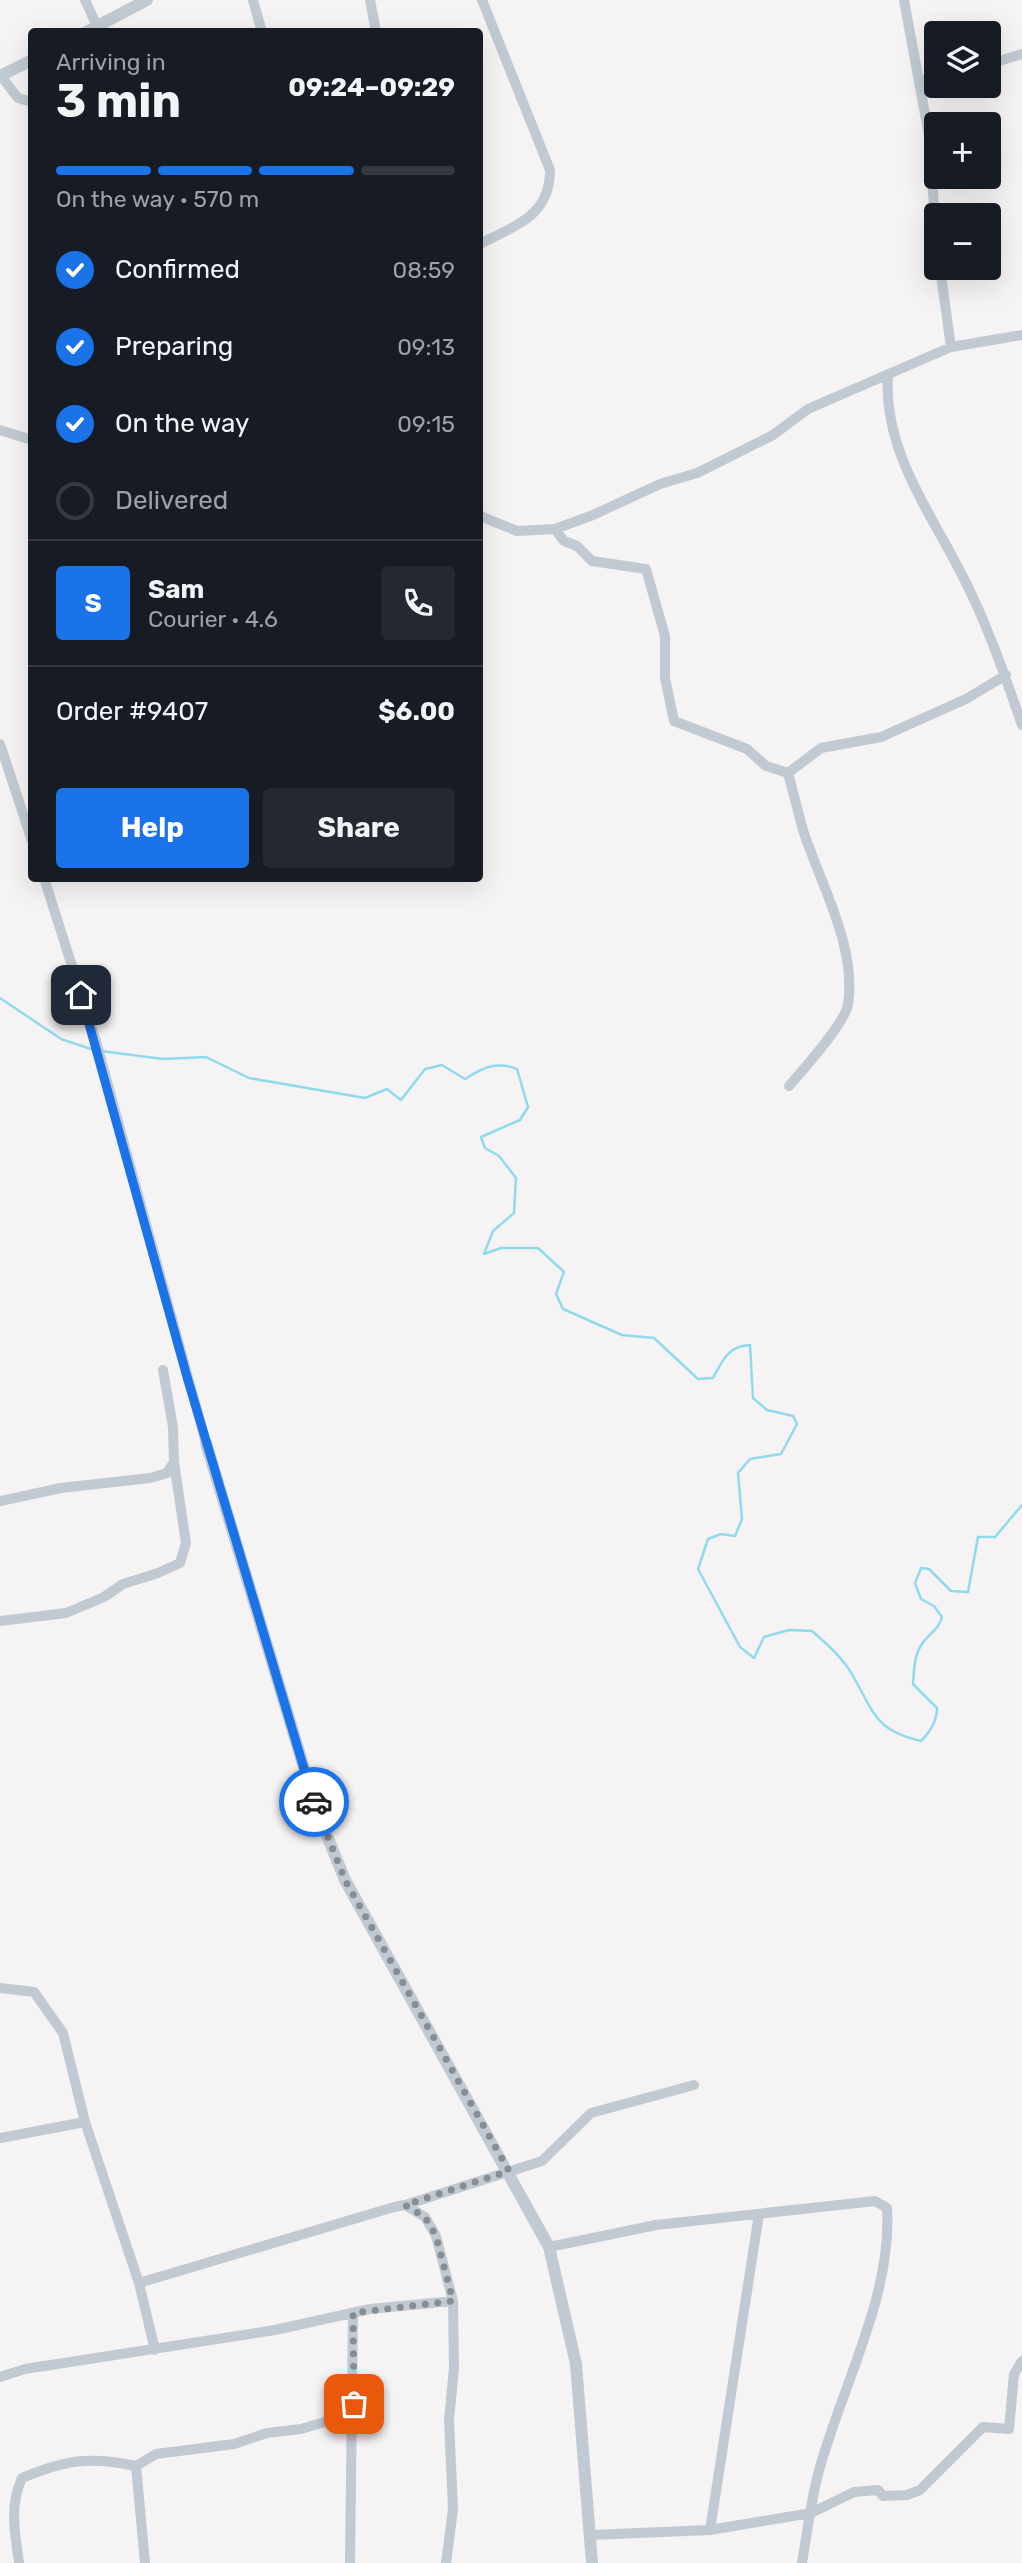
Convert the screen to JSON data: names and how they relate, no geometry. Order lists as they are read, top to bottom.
{
  "page": {
    "map_buttons": ["+", "−"],
    "heading": ["3 min", "Arriving in", "09:24–09:29"],
    "panel": [
      "Sam",
      "Courier · 4.6",
      "Order #9407",
      "$6.00"
    ],
    "bar": "On the way · 570 m",
    "list": [
      ["Confirmed", "08:59"],
      ["Preparing", "09:13"],
      ["On the way", "09:15"],
      "Delivered"
    ],
    "round": "S",
    "buttons": ["Help", "Share"]
  }
}
